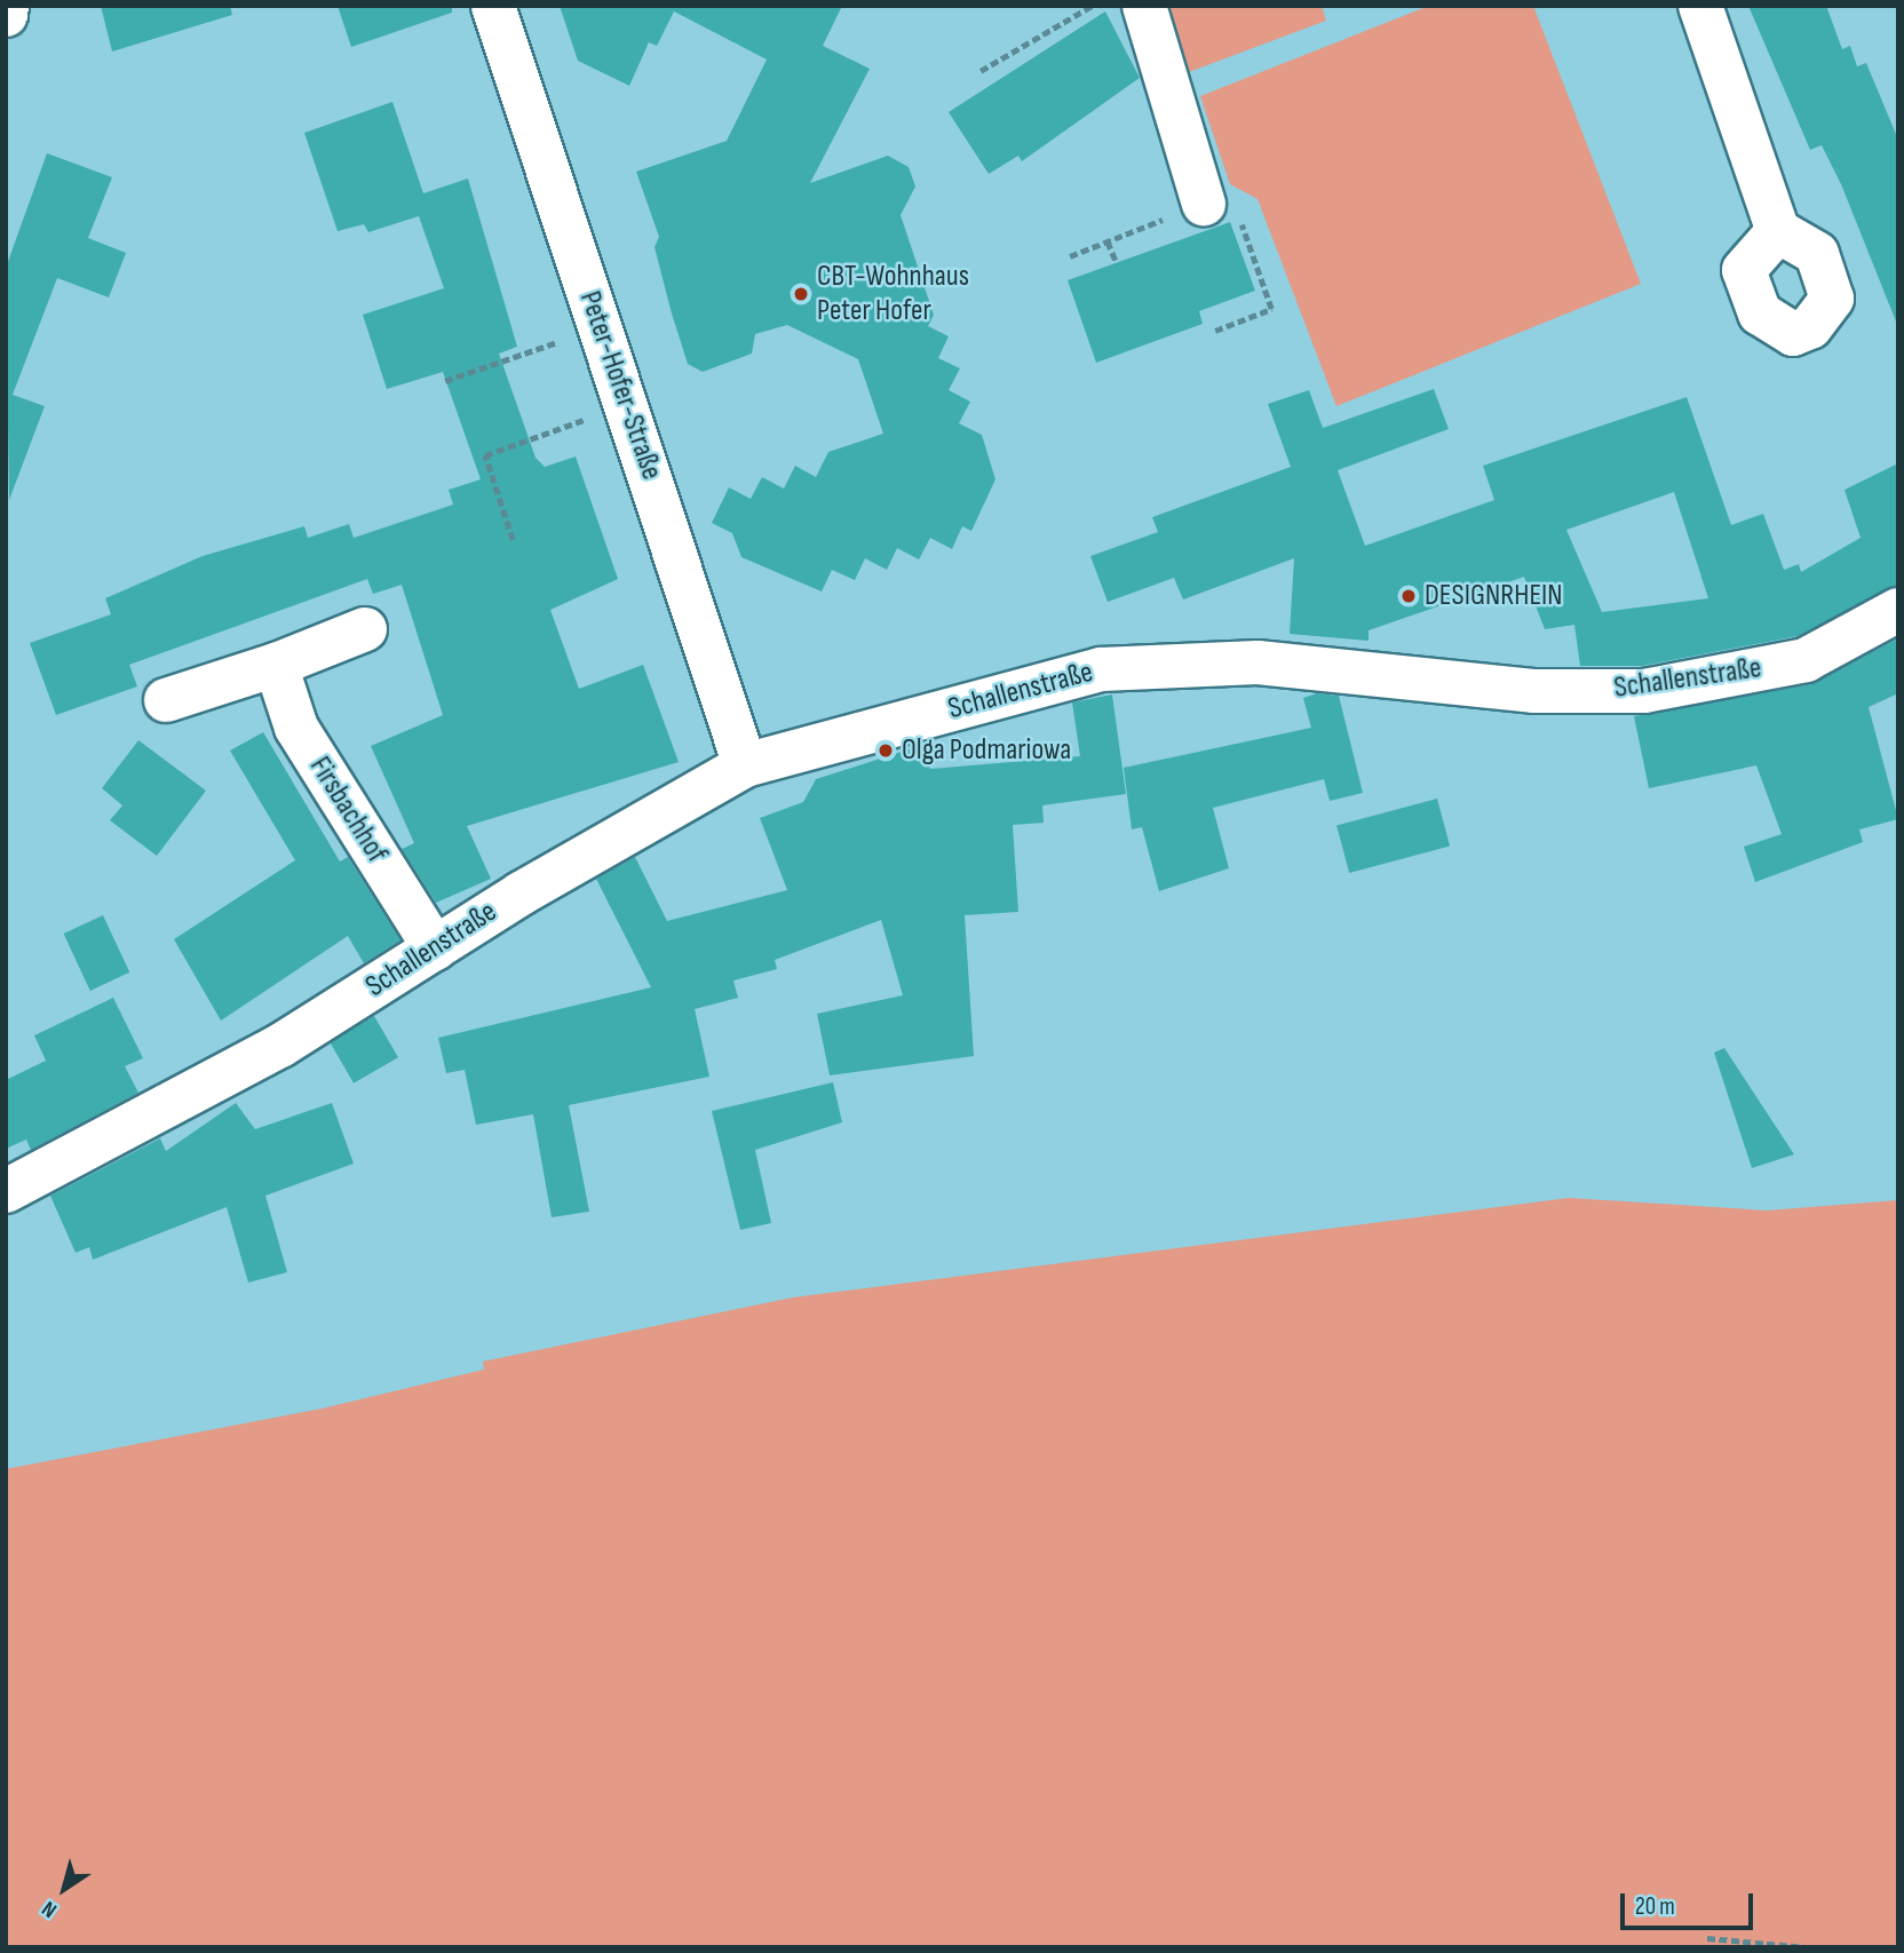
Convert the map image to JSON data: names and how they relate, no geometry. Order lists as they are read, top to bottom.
{
  "streets": {
    "street": ["Peter-Hofer-Straße", "Schallenstraße", "Firsbachhof"]
  },
  "crossings": [
    ["Peter-Hofer-Straße", "Schallenstraße"],
    ["Schallenstraße", "Firsbachhof"]
  ],
  "places": ["CBT-Wohnhaus Peter Hofer", "DESIGNRHEIN", "Olga Podmariowa"],
  "scale_bar": "20 m",
  "north": "bottom left"
}
